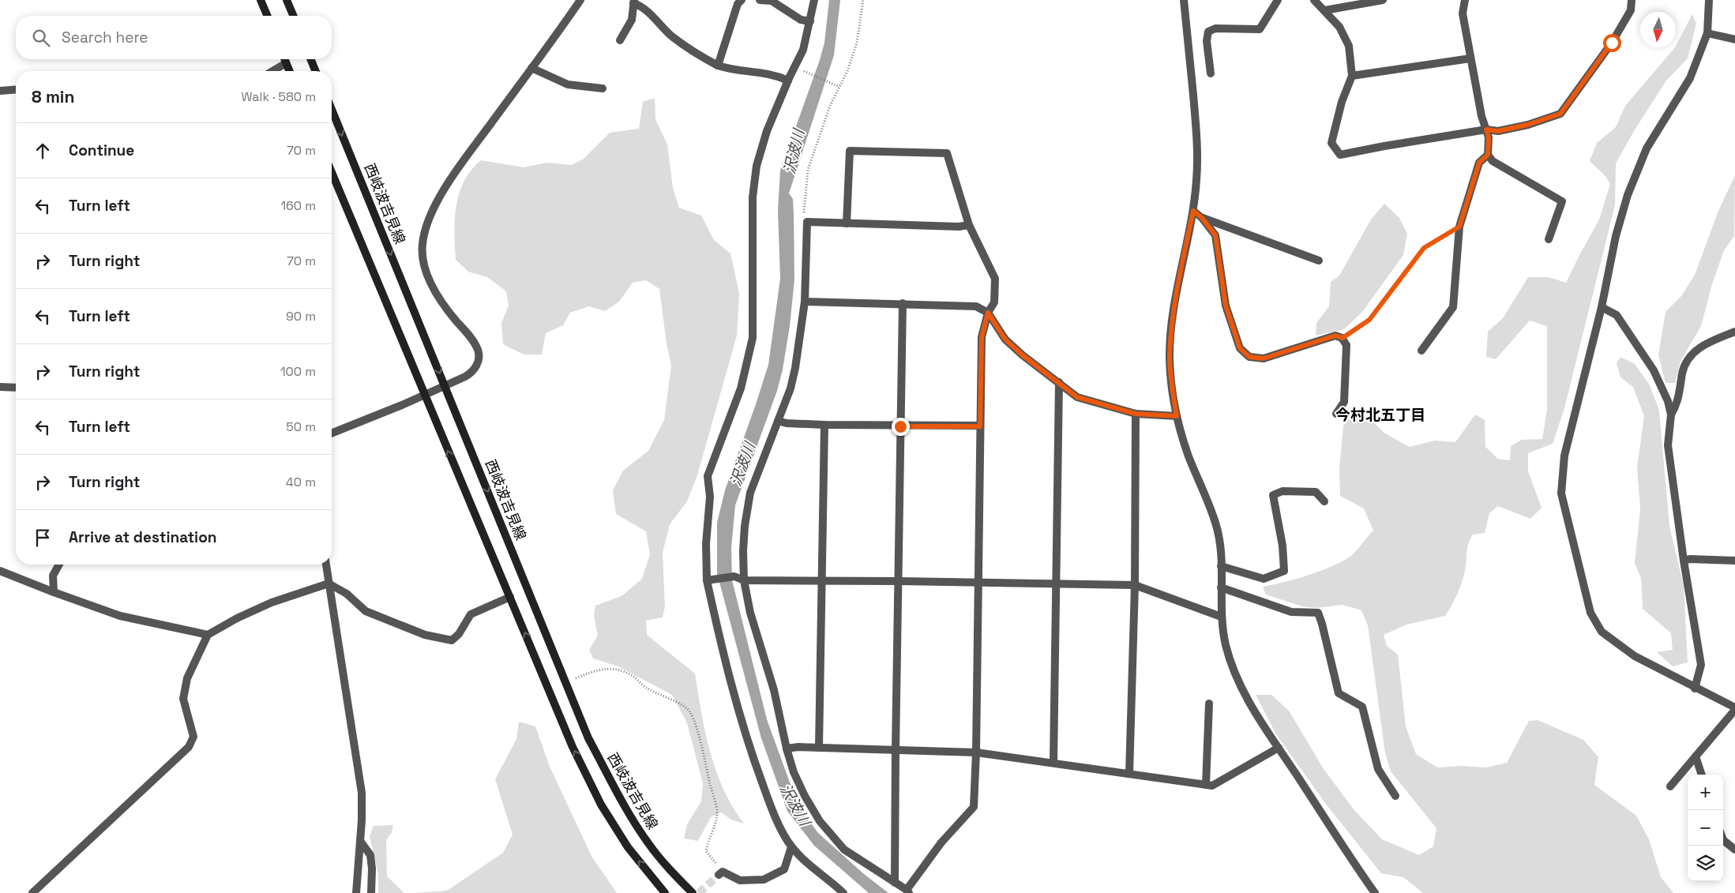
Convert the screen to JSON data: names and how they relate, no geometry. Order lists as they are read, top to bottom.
{
  "streets": {
    "main road": ["西岐波吉見線"]
  },
  "districts": ["今村北五丁目"],
  "water": ["沢波川"],
  "north": "bottom",
  "page": {
    "search": "Search here",
    "heading": ["8 min", "Walk · 580 m"],
    "list": [
      ["Continue", "70 m"],
      ["Turn left", "160 m"],
      ["Turn right", "70 m"],
      ["Turn left", "90 m"],
      ["Turn right", "100 m"],
      ["Turn left", "50 m"],
      ["Turn right", "40 m"],
      "Arrive at destination"
    ],
    "map_buttons": ["+", "−"]
  }
}
